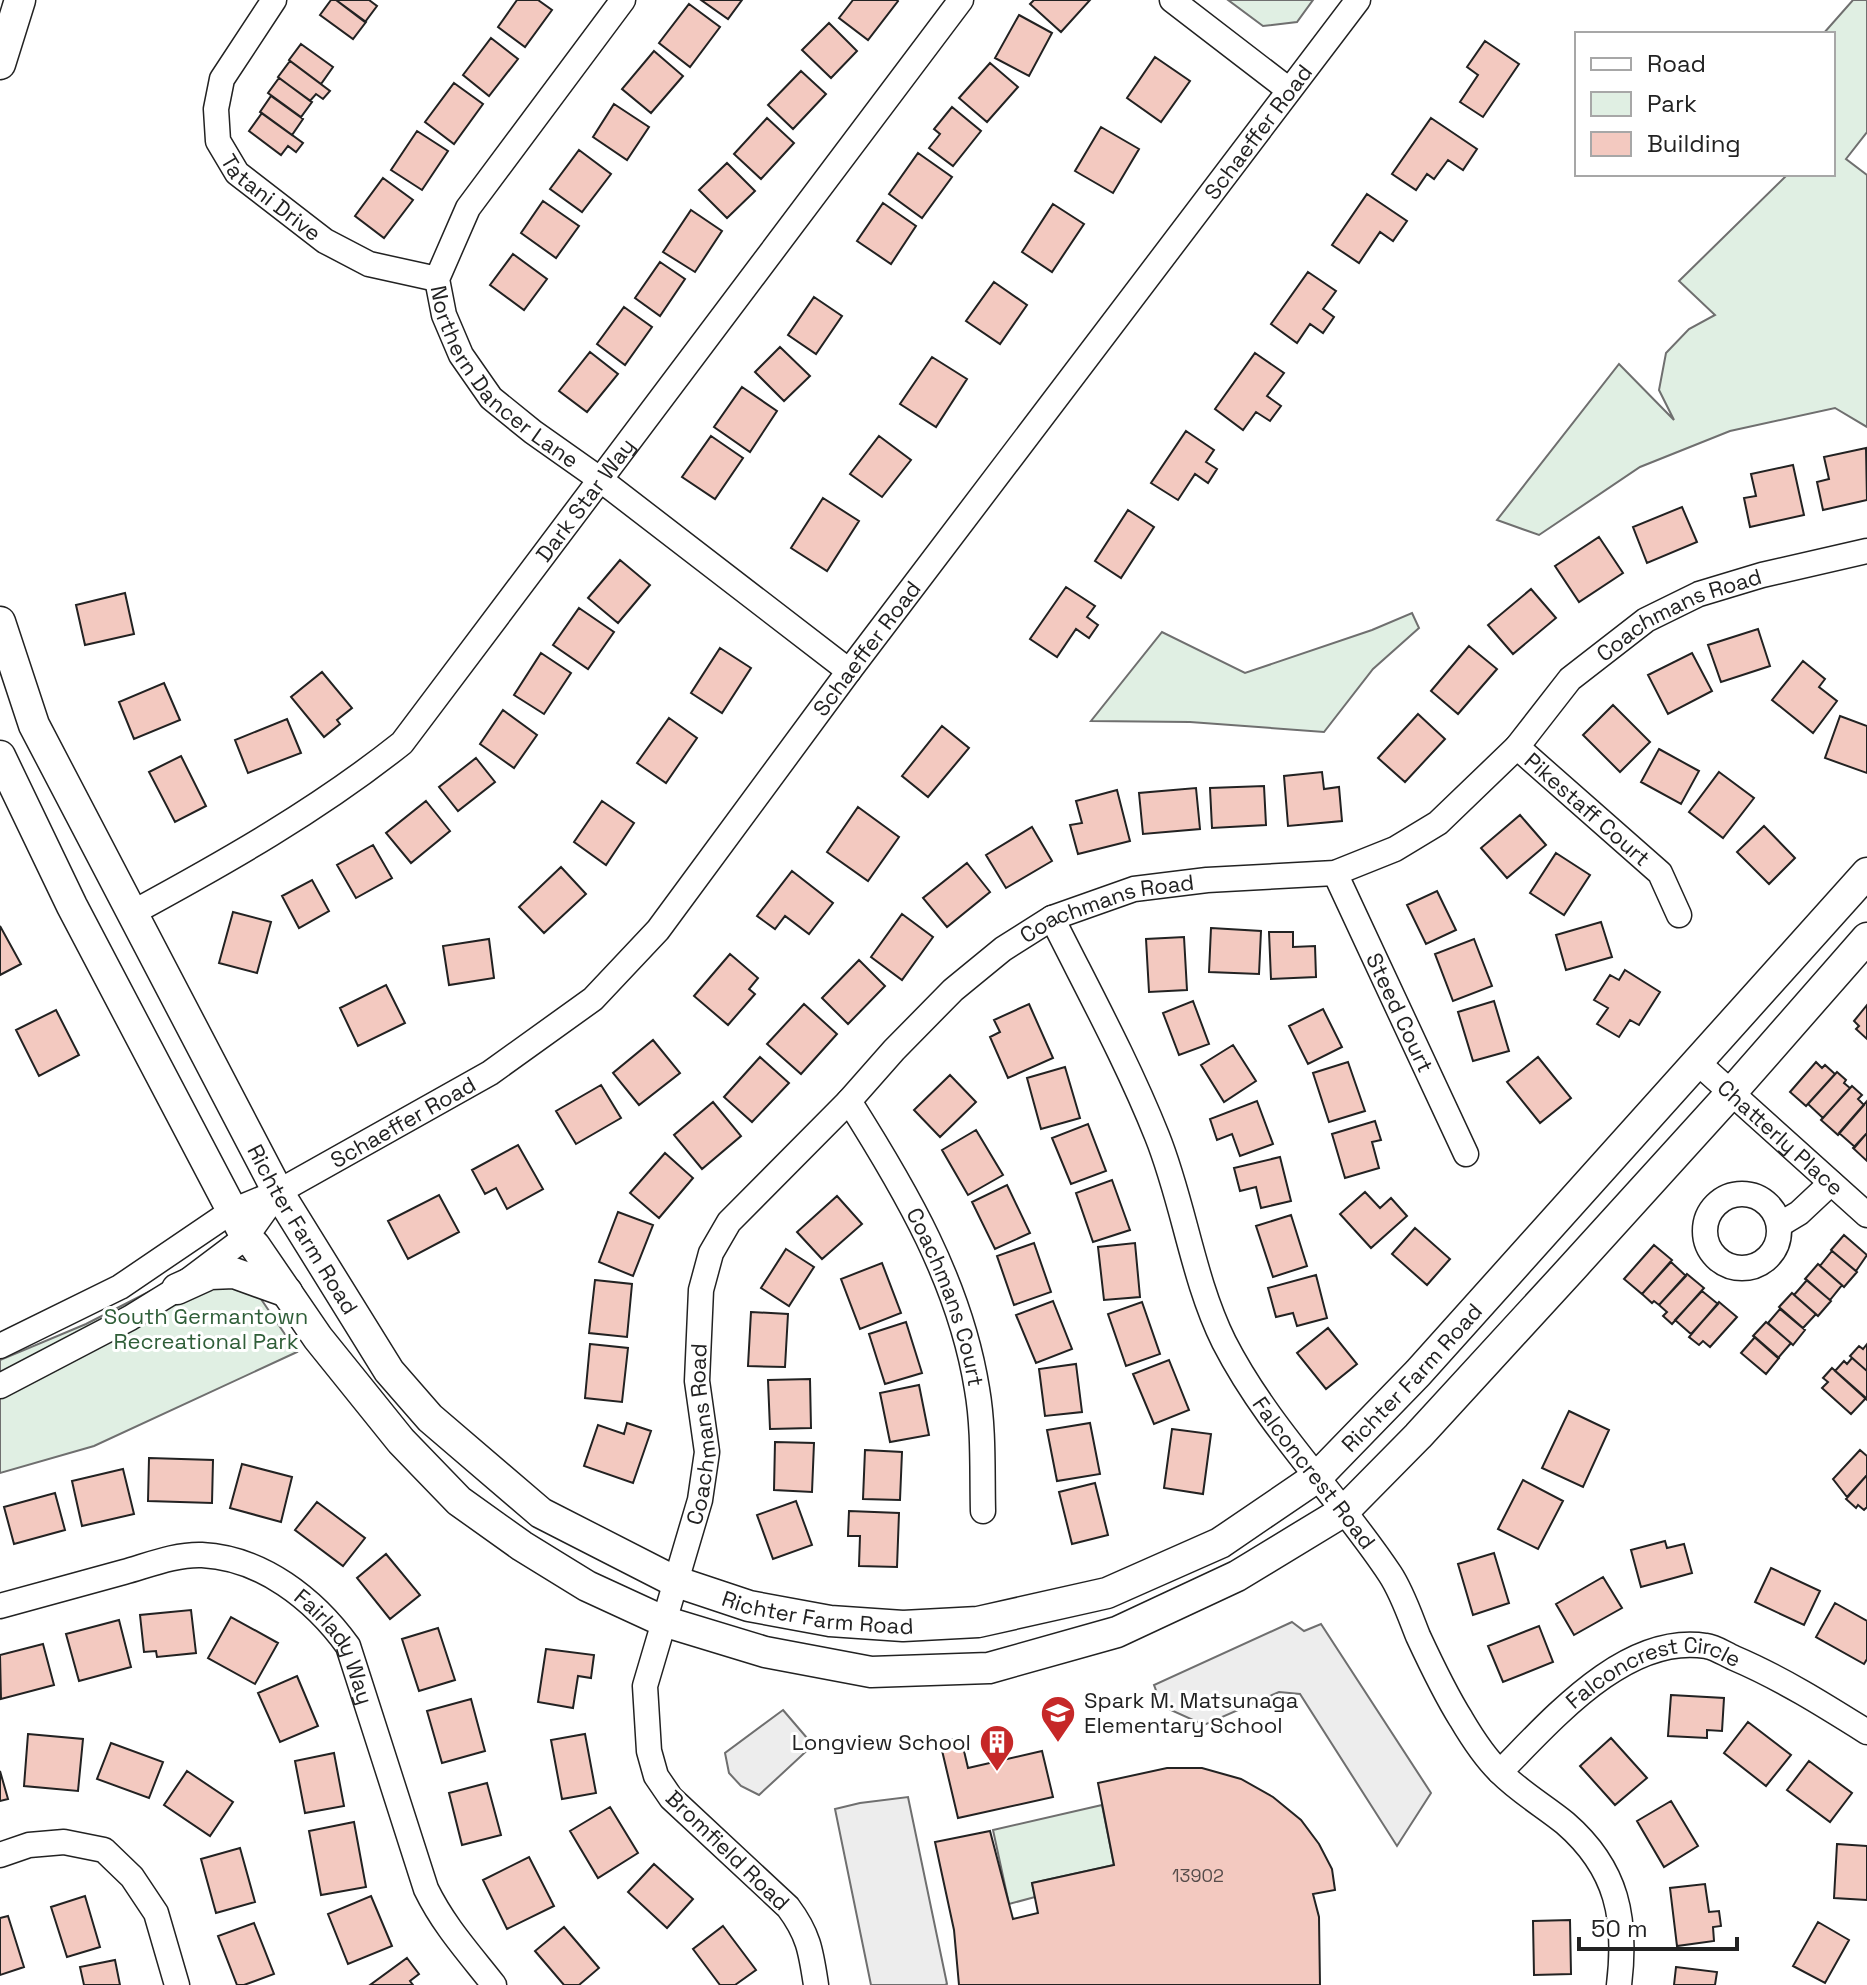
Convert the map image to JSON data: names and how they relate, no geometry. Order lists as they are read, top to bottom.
{
  "streets": {
    "main road": ["Richter Farm Road"],
    "street": [
      "Schaeffer Road",
      "Tatani Drive",
      "Northern Dancer Lane",
      "Dark Star Way",
      "Coachmans Road",
      "Pikestaff Court",
      "Steed Court",
      "Chatterly Place",
      "Coachmans Court",
      "Falconcrest Road",
      "Fairlady Way",
      "Falconcrest Circle",
      "Bromfield Road"
    ]
  },
  "crossings": [
    ["Schaeffer Road", "Northern Dancer Lane"],
    ["Schaeffer Road", "Richter Farm Road"],
    ["Tatani Drive", "Northern Dancer Lane"],
    ["Northern Dancer Lane", "Dark Star Way"],
    ["Dark Star Way", "Richter Farm Road"],
    ["Coachmans Road", "Pikestaff Court"],
    ["Coachmans Road", "Steed Court"],
    ["Coachmans Road", "Richter Farm Road"],
    ["Coachmans Road", "Coachmans Court"],
    ["Coachmans Road", "Falconcrest Road"],
    ["Coachmans Road", "Bromfield Road"],
    ["Chatterly Place", "Richter Farm Road"],
    ["Richter Farm Road", "Falconcrest Road"],
    ["Richter Farm Road", "Bromfield Road"],
    ["Falconcrest Road", "Falconcrest Circle"]
  ],
  "parks": ["South Germantown Recreational Park"],
  "places": {
    "school or university": ["Spark M. Matsunaga Elementary School"],
    "building": ["Longview School"]
  },
  "house_numbers": ["13902"],
  "legend": ["Road", "Park", "Building"],
  "scale_bar": "50 m"
}
